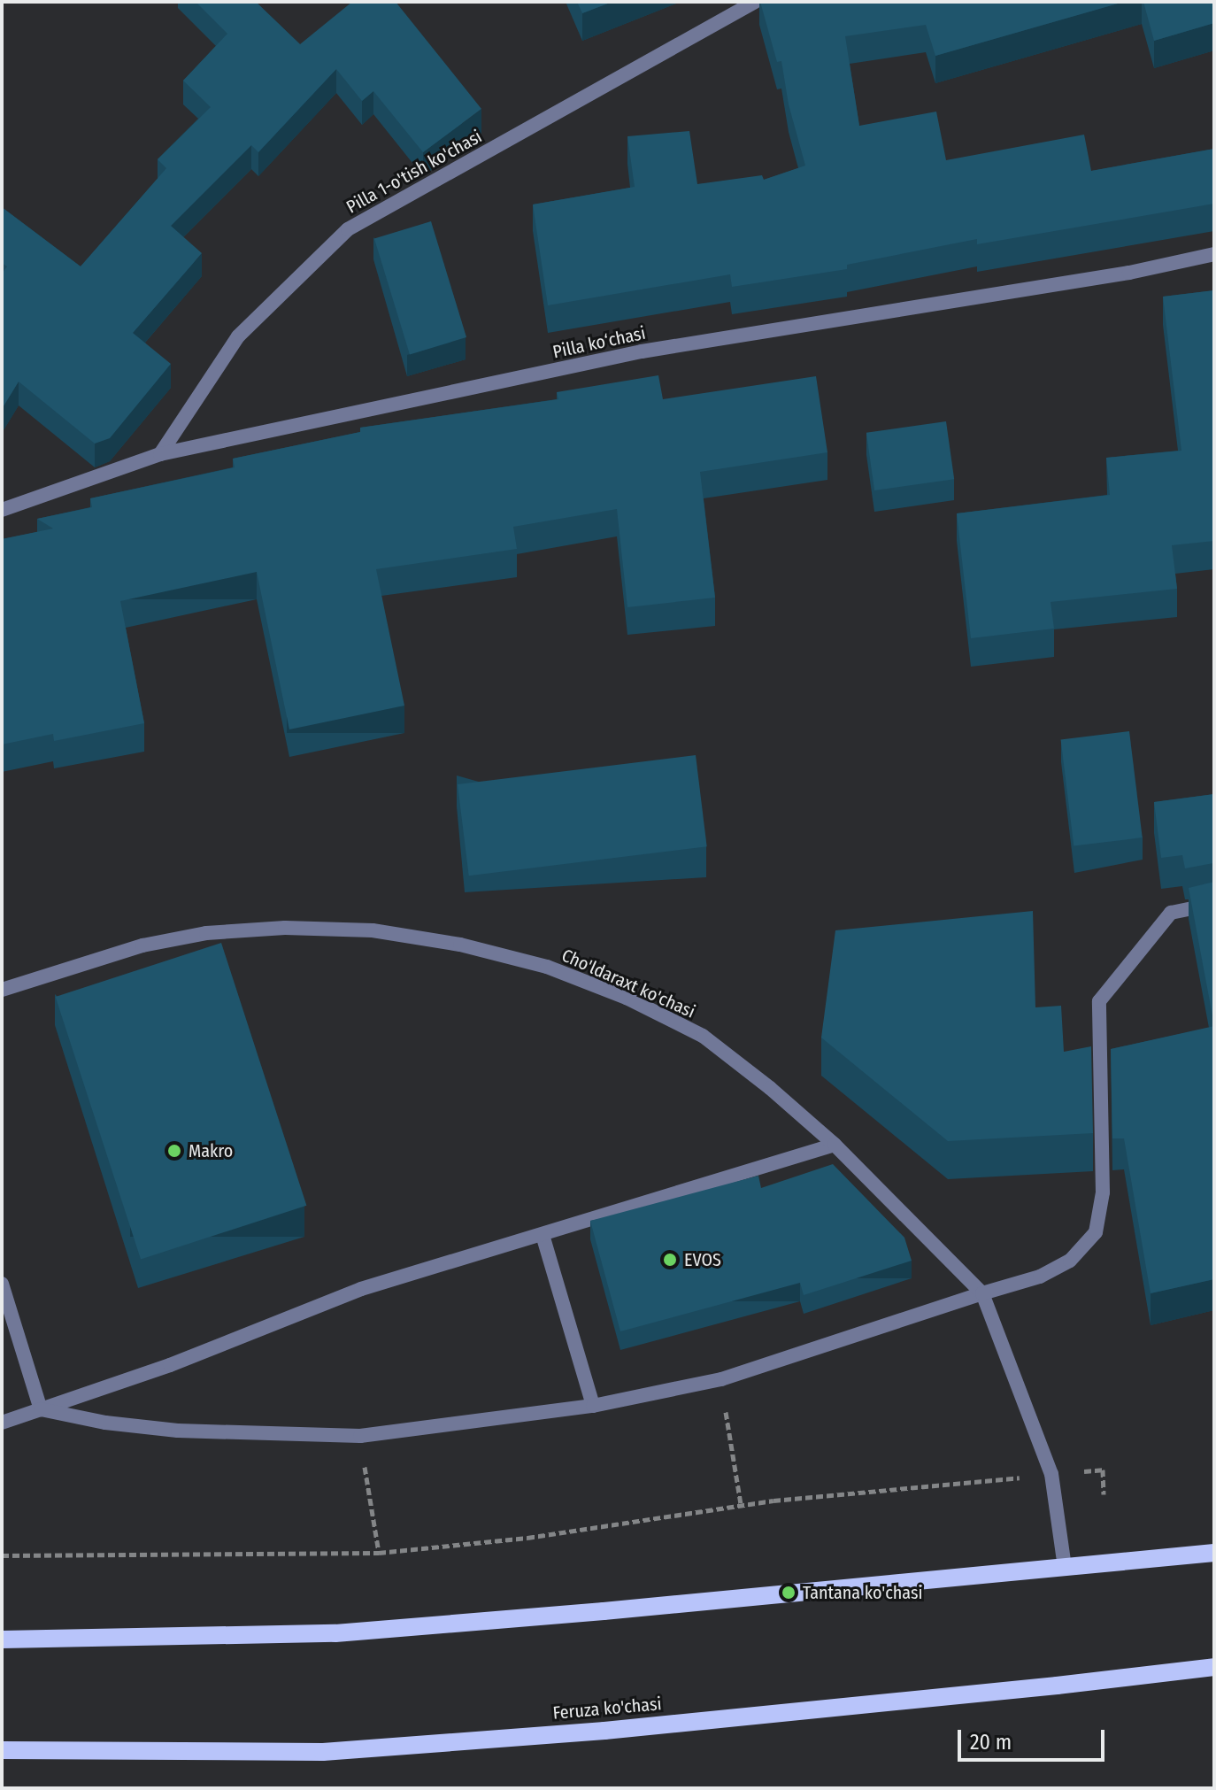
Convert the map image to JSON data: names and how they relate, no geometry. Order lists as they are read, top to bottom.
{
  "streets": {
    "main road": ["Feruza ko'chasi"],
    "street": ["Pilla 1-o'tish ko'chasi", "Pilla ko‘chasi", "Cho'ldaraxt ko'chasi"]
  },
  "crossings": [
    ["Pilla 1-o'tish ko'chasi", "Pilla ko‘chasi"]
  ],
  "places": ["Makro", "EVOS", "Tantana ko'chasi"],
  "scale_bar": "20 m"
}
